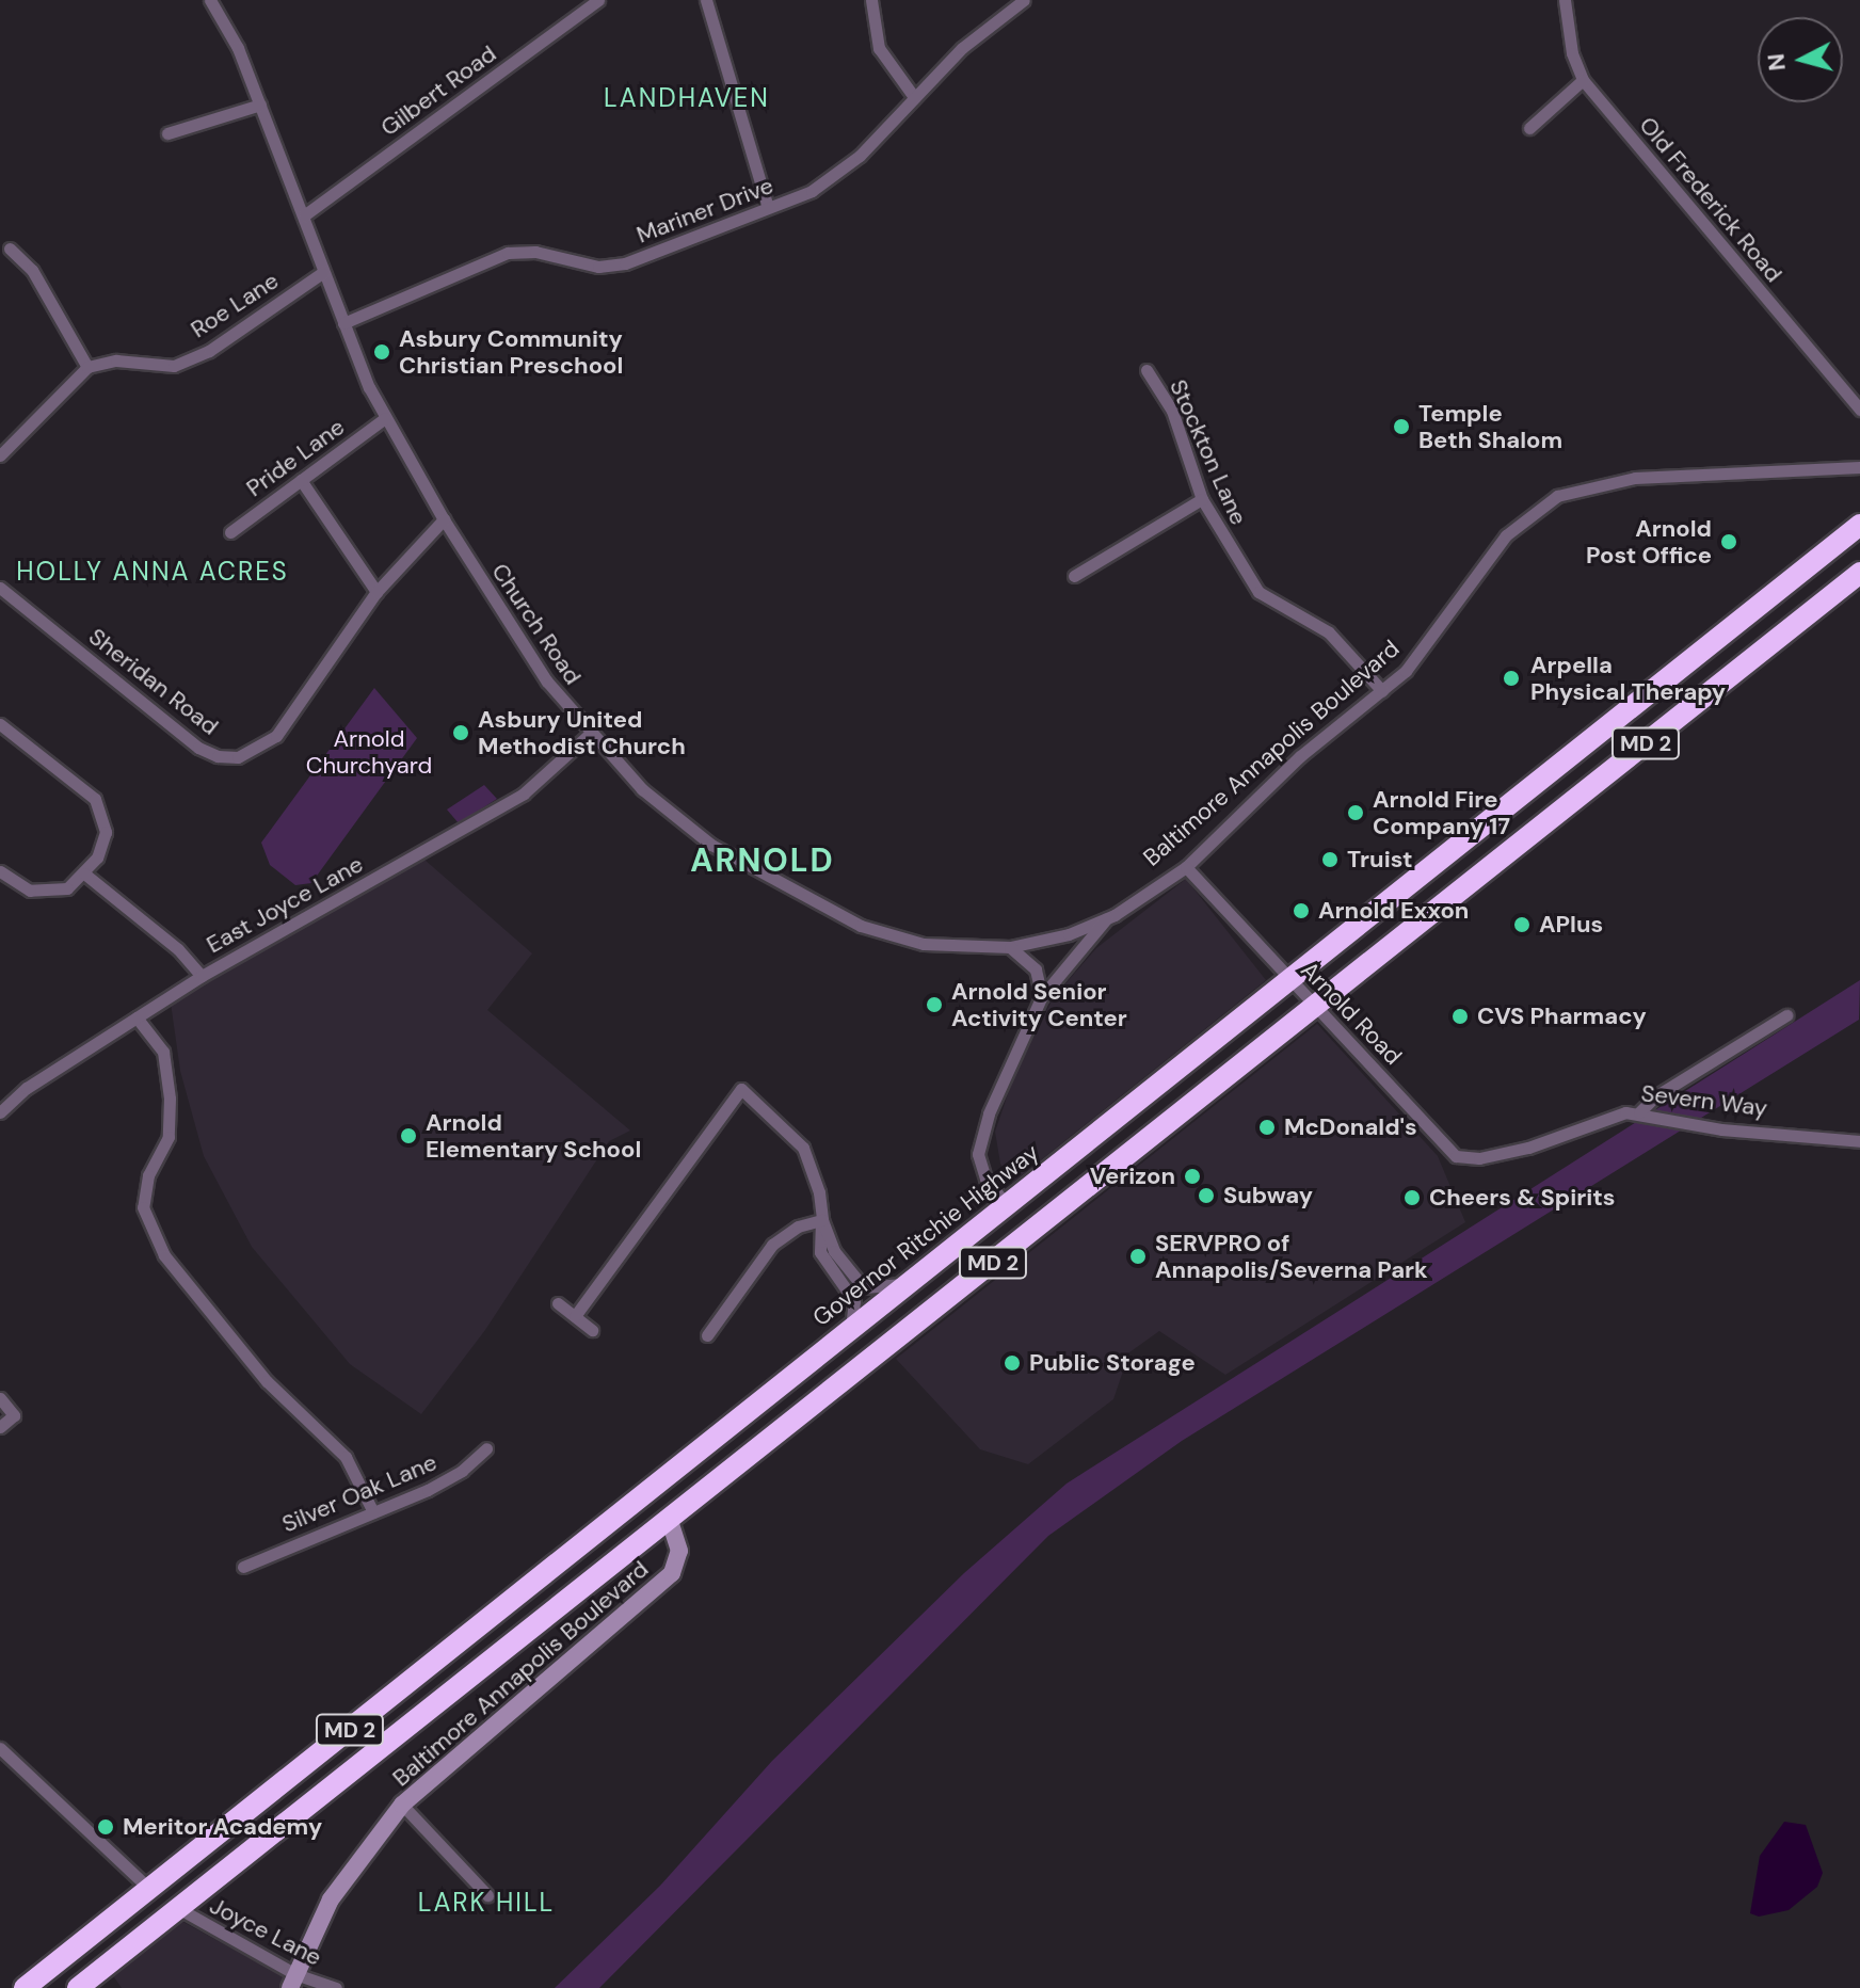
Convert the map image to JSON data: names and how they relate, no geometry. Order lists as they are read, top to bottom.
{
  "streets": {
    "highway": ["MD 2", "Governor Ritchie Highway"],
    "street": [
      "Gilbert Road",
      "Old Frederick Road",
      "Mariner Drive",
      "Roe Lane",
      "Stockton Lane",
      "Pride Lane",
      "Church Road",
      "Sheridan Road",
      "Baltimore Annapolis Boulevard",
      "East Joyce Lane",
      "Arnold Road",
      "Severn Way",
      "Silver Oak Lane",
      "Joyce Lane"
    ]
  },
  "crossings": [
    ["Gilbert Road", "Church Road"],
    ["Mariner Drive", "Church Road"],
    ["Roe Lane", "Church Road"],
    ["Stockton Lane", "Baltimore Annapolis Boulevard"],
    ["Pride Lane", "Church Road"],
    ["Church Road", "Sheridan Road"],
    ["Church Road", "Baltimore Annapolis Boulevard"],
    ["Church Road", "East Joyce Lane"],
    ["MD 2", "Baltimore Annapolis Boulevard"],
    ["MD 2", "Arnold Road"],
    ["MD 2", "Joyce Lane"],
    ["Baltimore Annapolis Boulevard", "Arnold Road"],
    ["Baltimore Annapolis Boulevard", "Governor Ritchie Highway"],
    ["Baltimore Annapolis Boulevard", "Joyce Lane"],
    ["Arnold Road", "Severn Way"],
    ["Arnold Road", "Governor Ritchie Highway"]
  ],
  "districts": [
    "LANDHAVEN",
    "HOLLY ANNA ACRES",
    "ARNOLD",
    "LARK HILL"
  ],
  "parks": ["Arnold Churchyard"],
  "places": [
    "Asbury Community Christian Preschool",
    "Temple Beth Shalom",
    "Arnold Post Office",
    "Arpella Physical Therapy",
    "Asbury United Methodist Church",
    "Arnold Fire Company 17",
    "Truist",
    "Arnold Exxon",
    "APlus",
    "Arnold Senior Activity Center",
    "CVS Pharmacy",
    "McDonald's",
    "Arnold Elementary School",
    "Verizon",
    "Subway",
    "Cheers & Spirits",
    "SERVPRO of Annapolis/Severna Park",
    "Public Storage",
    "Meritor Academy"
  ],
  "north": "left"
}
